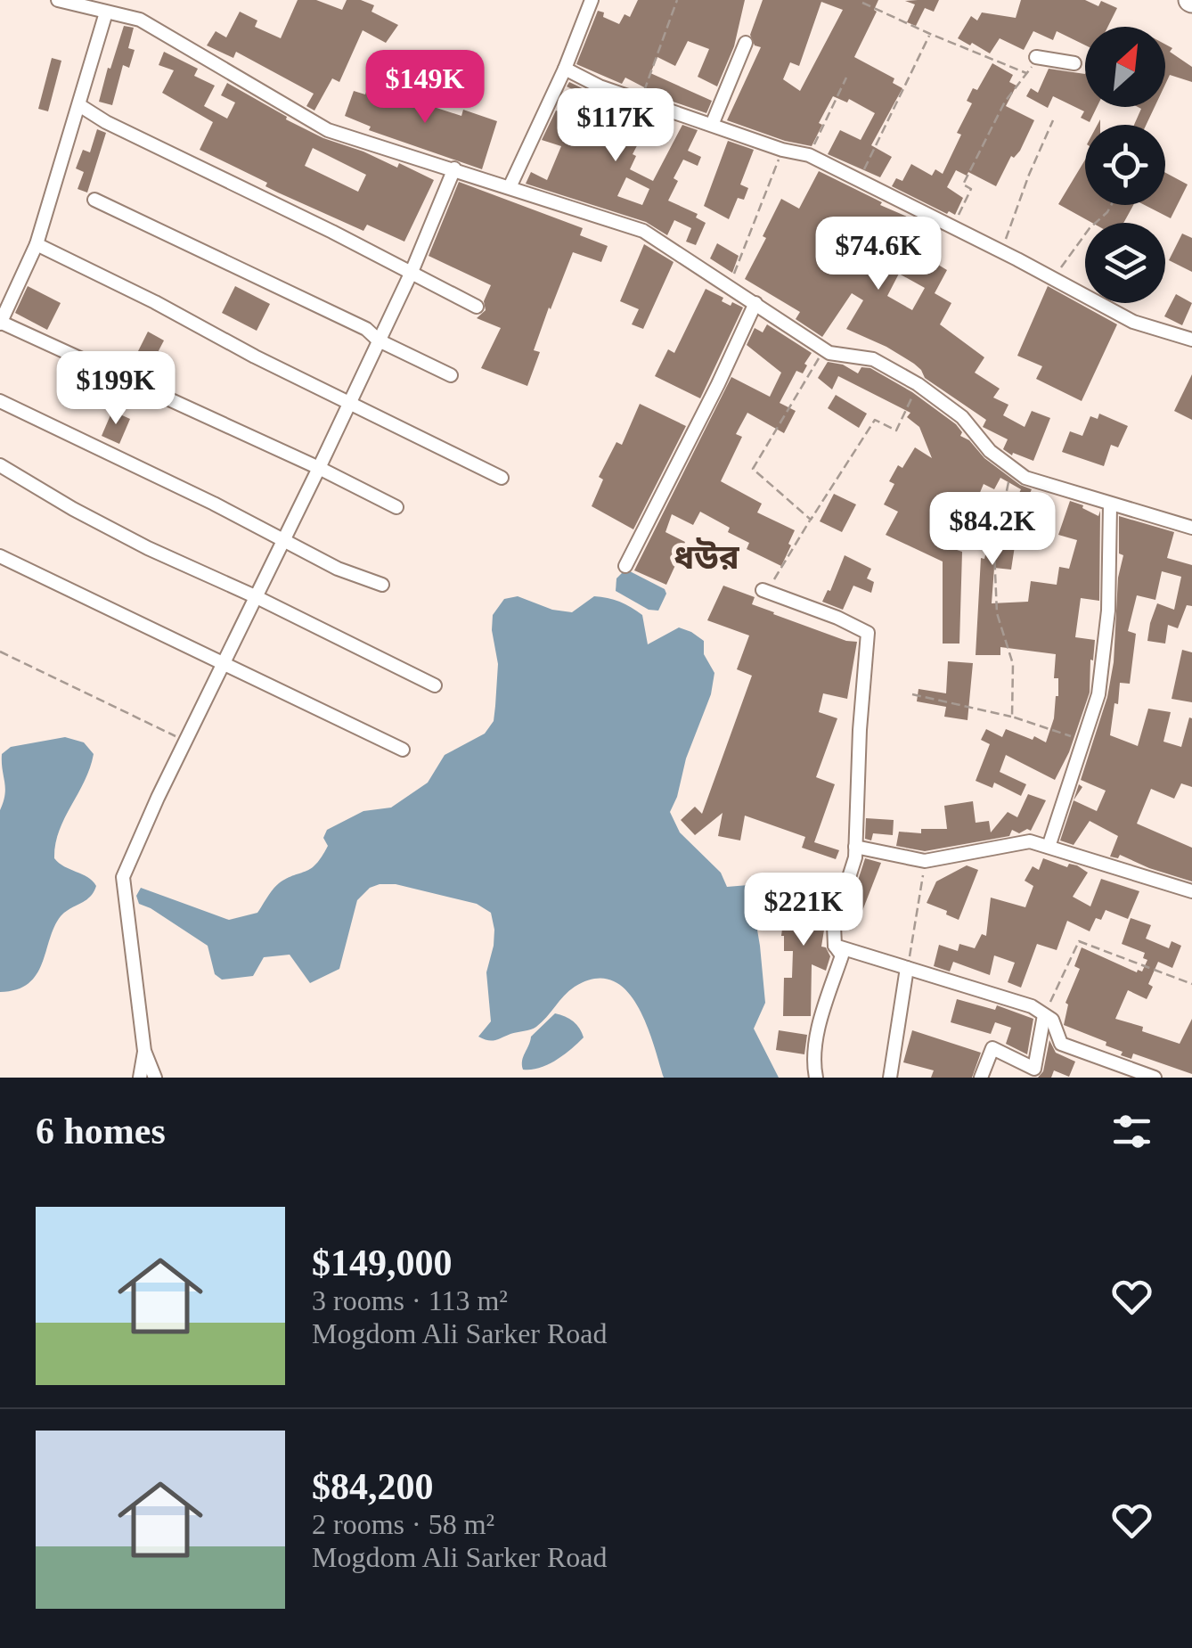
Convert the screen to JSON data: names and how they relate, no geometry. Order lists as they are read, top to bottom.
{
  "districts": ["ধউর"],
  "north": "top right",
  "page": {
    "price": [
      "$149K",
      "$117K",
      "$74.6K",
      "$199K",
      "$84.2K",
      "$221K"
    ],
    "heading": "6 homes",
    "list": [
      {
        "name": "$149,000",
        "note": "3 rooms · 113 m² · Mogdom Ali Sarker Road"
      },
      {
        "name": "$84,200",
        "note": "2 rooms · 58 m² · Mogdom Ali Sarker Road"
      }
    ]
  }
}
